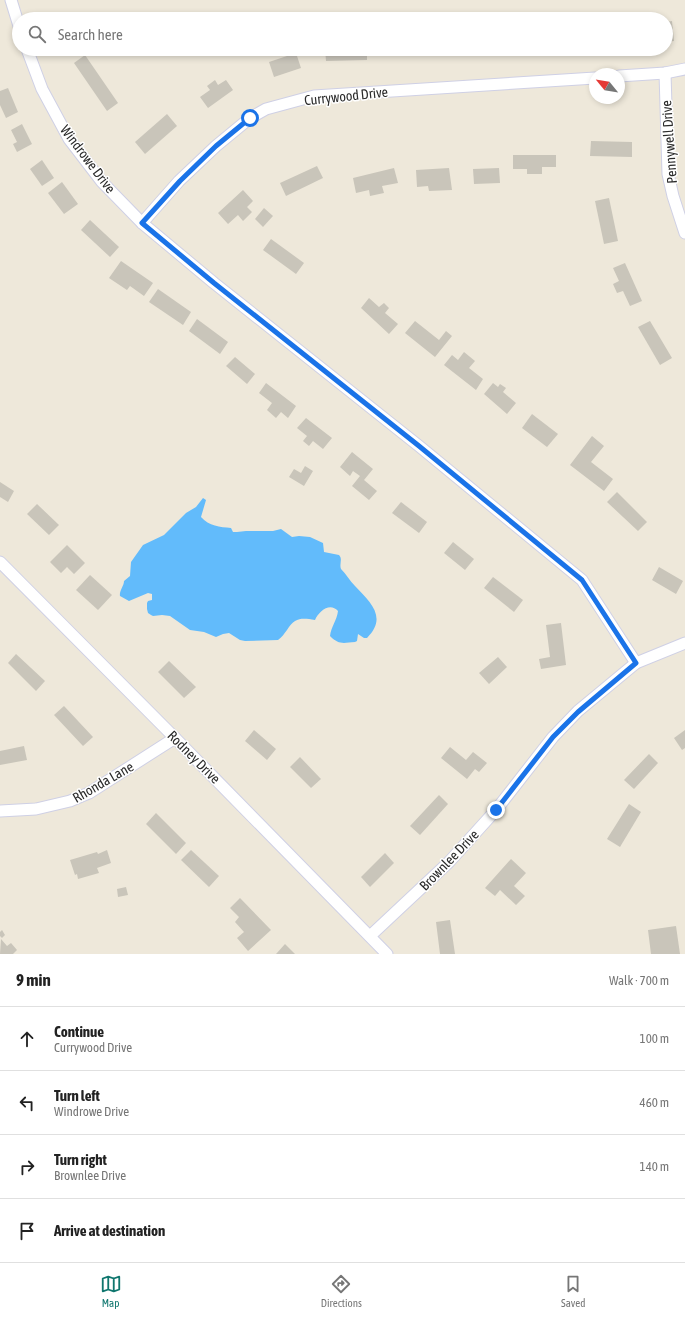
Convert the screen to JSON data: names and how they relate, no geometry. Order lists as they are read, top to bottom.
{
  "streets": {
    "street": [
      "Currywood Drive",
      "Pennywell Drive",
      "Windrowe Drive",
      "Rodney Drive",
      "Rhonda Lane",
      "Brownlee Drive"
    ]
  },
  "crossings": [
    ["Currywood Drive", "Windrowe Drive"],
    ["Windrowe Drive", "Brownlee Drive"],
    ["Rodney Drive", "Rhonda Lane"],
    ["Rodney Drive", "Brownlee Drive"]
  ],
  "north": "top left",
  "page": {
    "search": "Search here",
    "heading": ["9 min", "Walk · 700 m"],
    "list": [
      ["Continue", "Currywood Drive", "100 m"],
      ["Turn left", "Windrowe Drive", "460 m"],
      ["Turn right", "Brownlee Drive", "140 m"],
      "Arrive at destination"
    ],
    "nav": ["Map", "Directions", "Saved"]
  }
}
